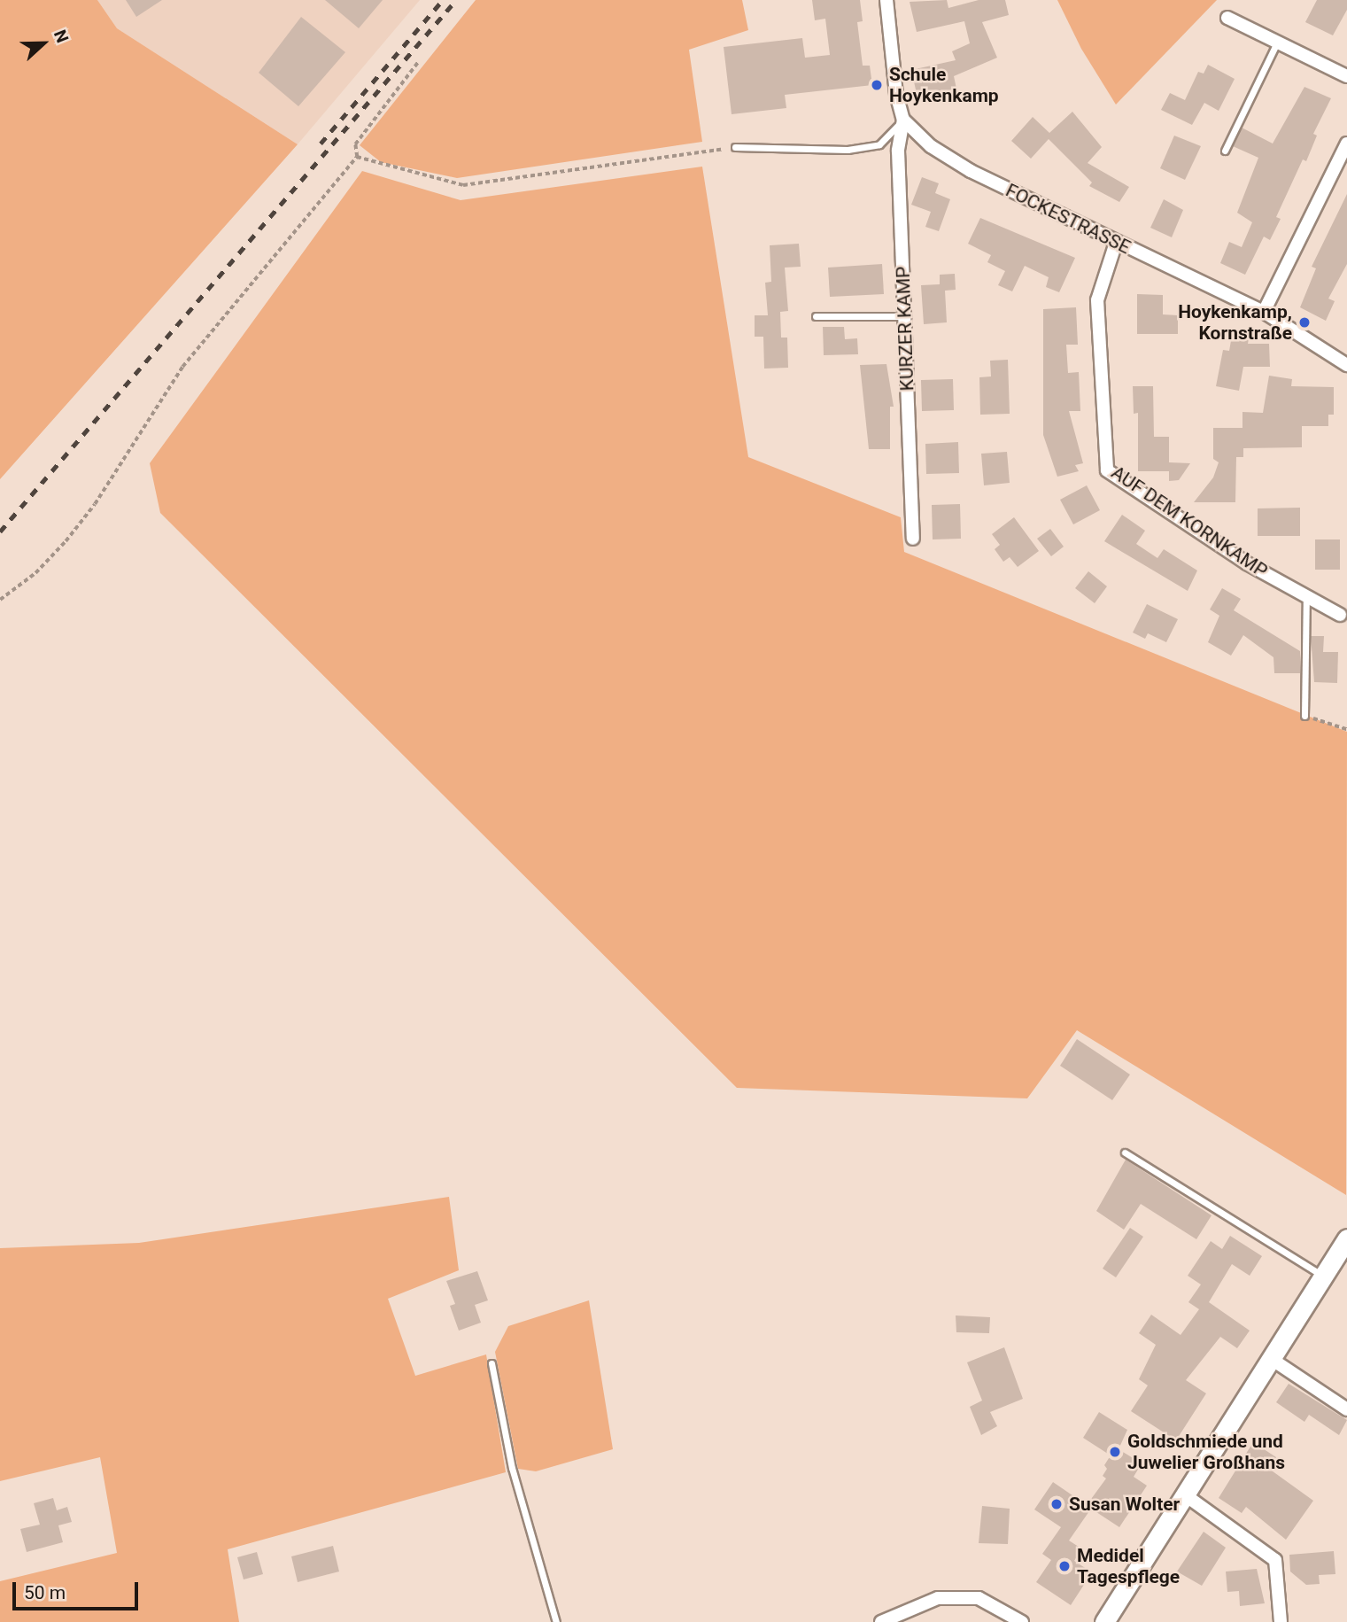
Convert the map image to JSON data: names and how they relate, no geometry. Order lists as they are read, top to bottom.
{
  "streets": {
    "street": ["FOCKESTRASSE", "KURZER KAMP", "AUF DEM KORNKAMP"]
  },
  "crossings": [
    ["FOCKESTRASSE", "KURZER KAMP"],
    ["FOCKESTRASSE", "AUF DEM KORNKAMP"]
  ],
  "places": [
    "Schule Hoykenkamp",
    "Hoykenkamp, Kornstraße",
    "Goldschmiede und Juwelier Großhans",
    "Susan Wolter",
    "Medidel Tagespflege"
  ],
  "scale_bar": "50 m",
  "north": "right"
}
